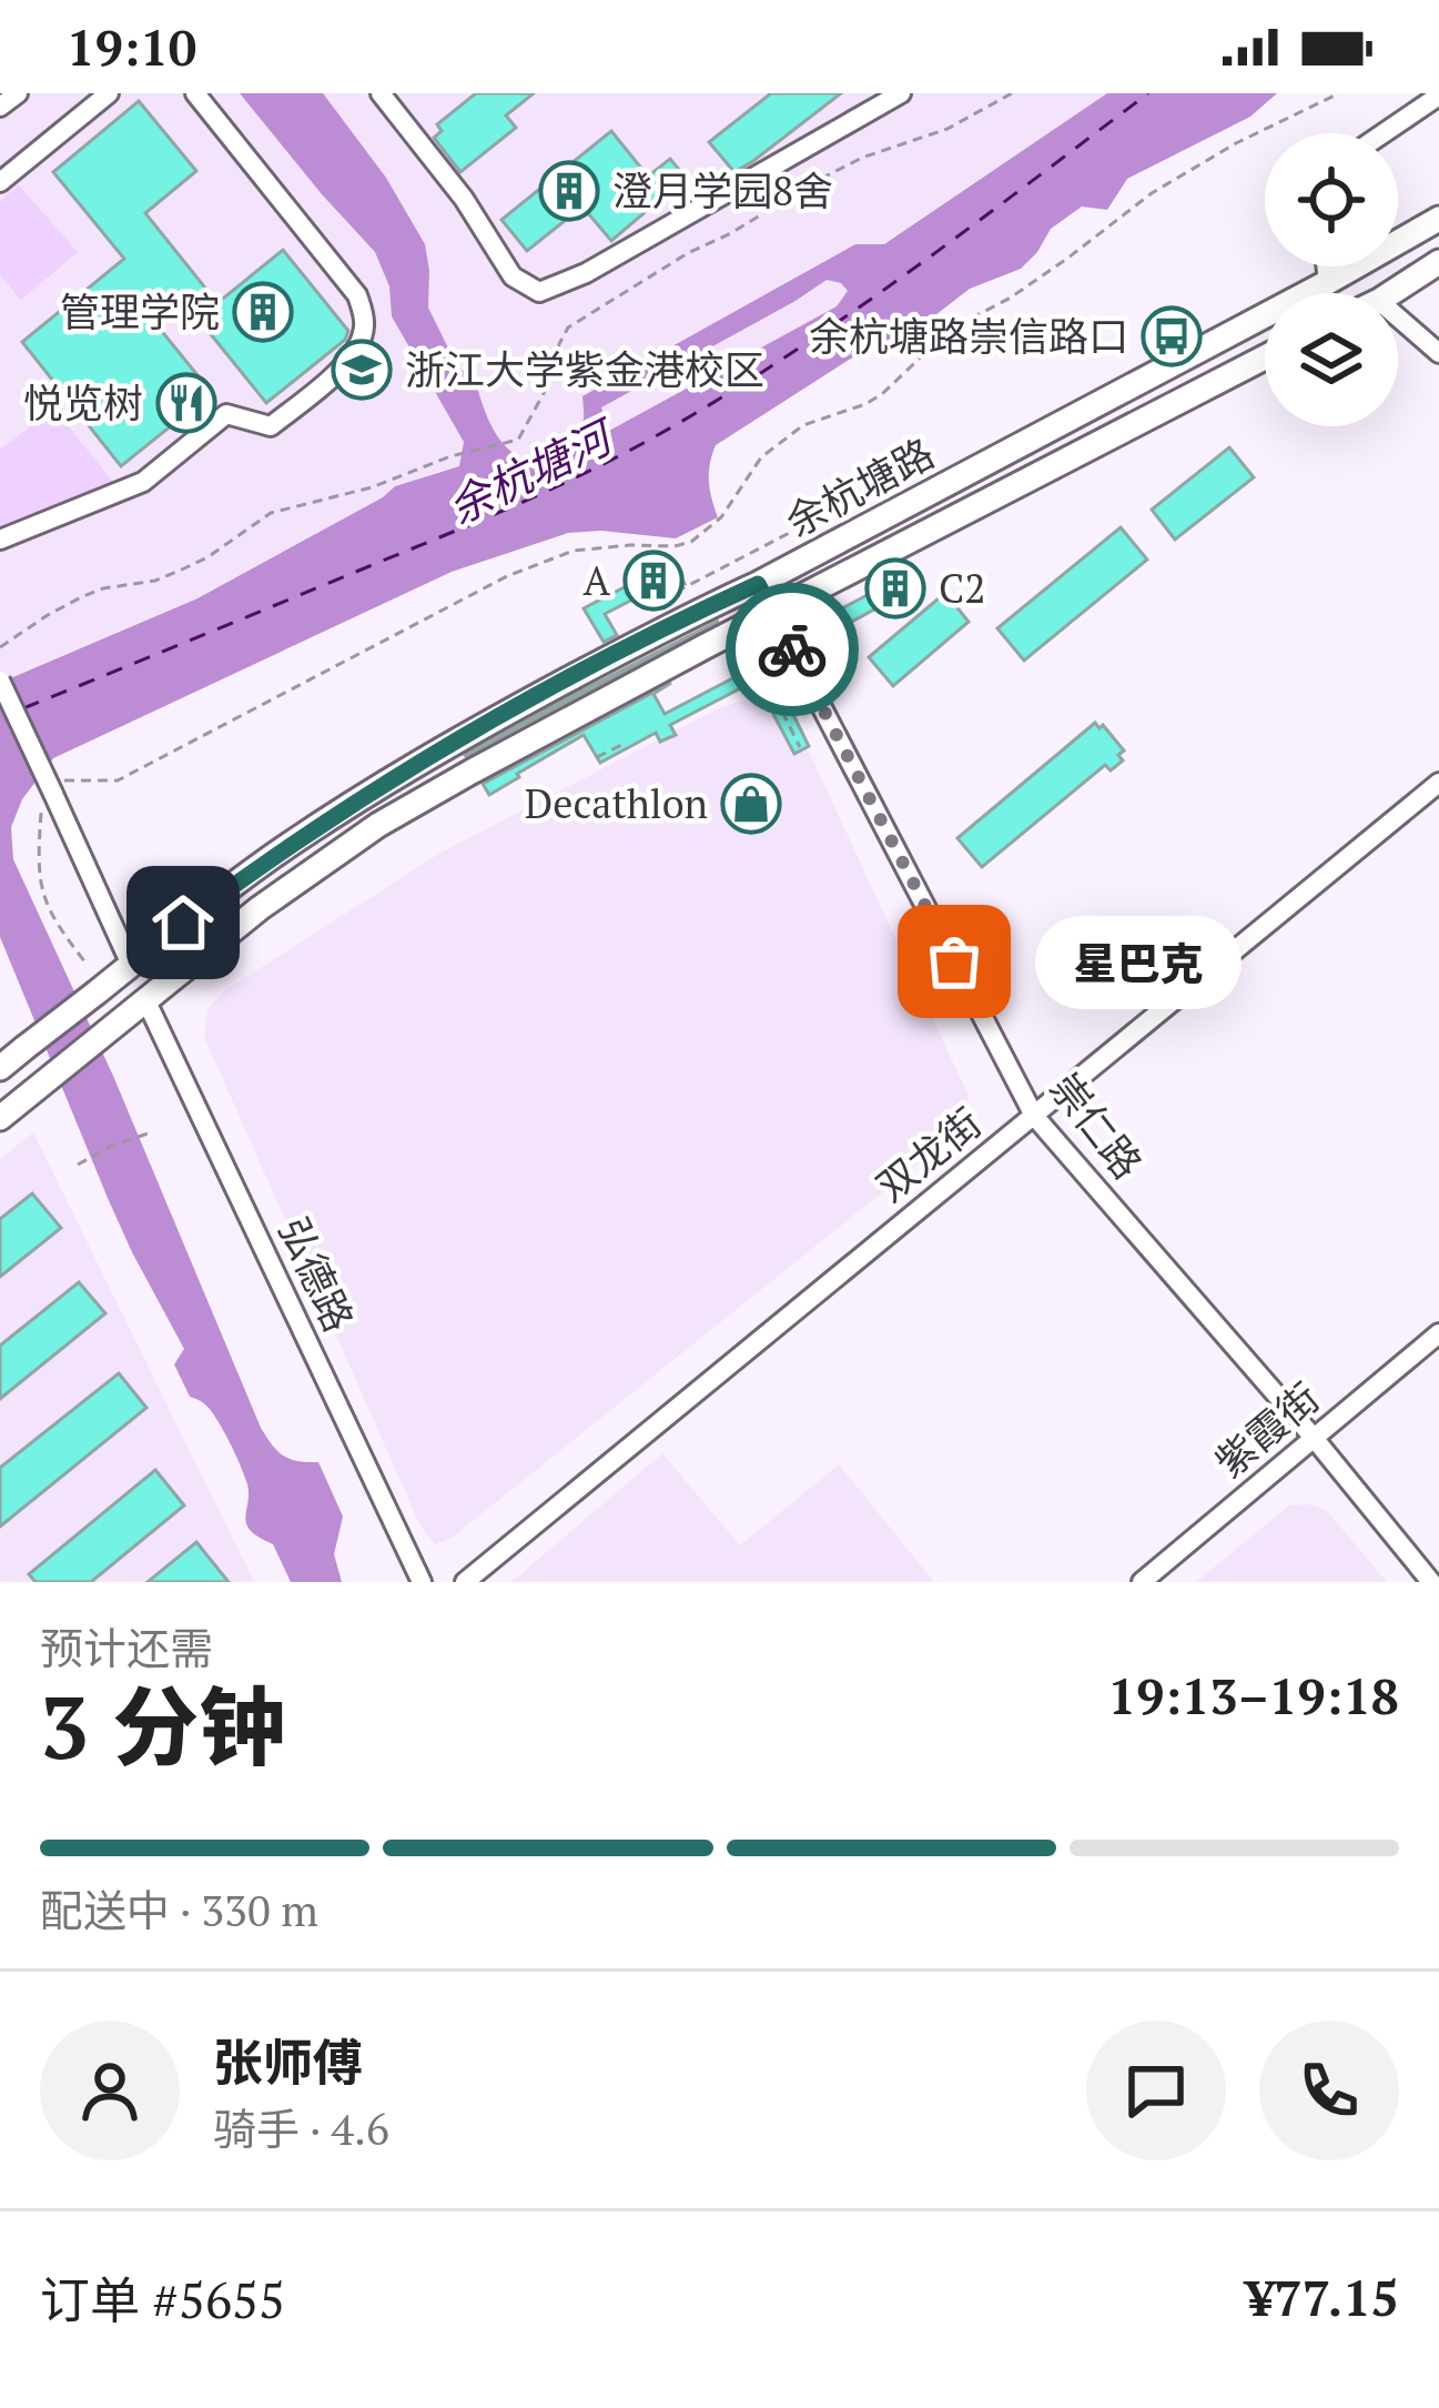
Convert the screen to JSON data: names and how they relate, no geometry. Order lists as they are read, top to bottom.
{
  "streets": {
    "main road": ["余杭塘路"],
    "street": [
      "崇仁路",
      "双龙街",
      "弘德路",
      "紫霞街"
    ]
  },
  "crossings": [
    ["余杭塘路", "崇仁路"],
    ["余杭塘路", "弘德路"],
    ["崇仁路", "双龙街"],
    ["崇仁路", "紫霞街"]
  ],
  "water": ["余杭塘河"],
  "places": {
    "building": [
      "澄月学园8舍",
      "管理学院",
      "A",
      "C2"
    ],
    "bus stop": ["余杭塘路崇信路口"],
    "school or university": ["浙江大学紫金港校区"],
    "restaurant": ["悦览树"],
    "shop": ["Decathlon"],
    "other": ["星巴克"]
  },
  "page": {
    "status": "19:10",
    "bubble": "星巴克",
    "heading": ["3 分钟", "预计还需", "19:13–19:18"],
    "panel": [
      "张师傅",
      "骑手 · 4.6",
      "订单 #5655",
      "¥77.15"
    ],
    "bar": "配送中 · 330 m"
  }
}
